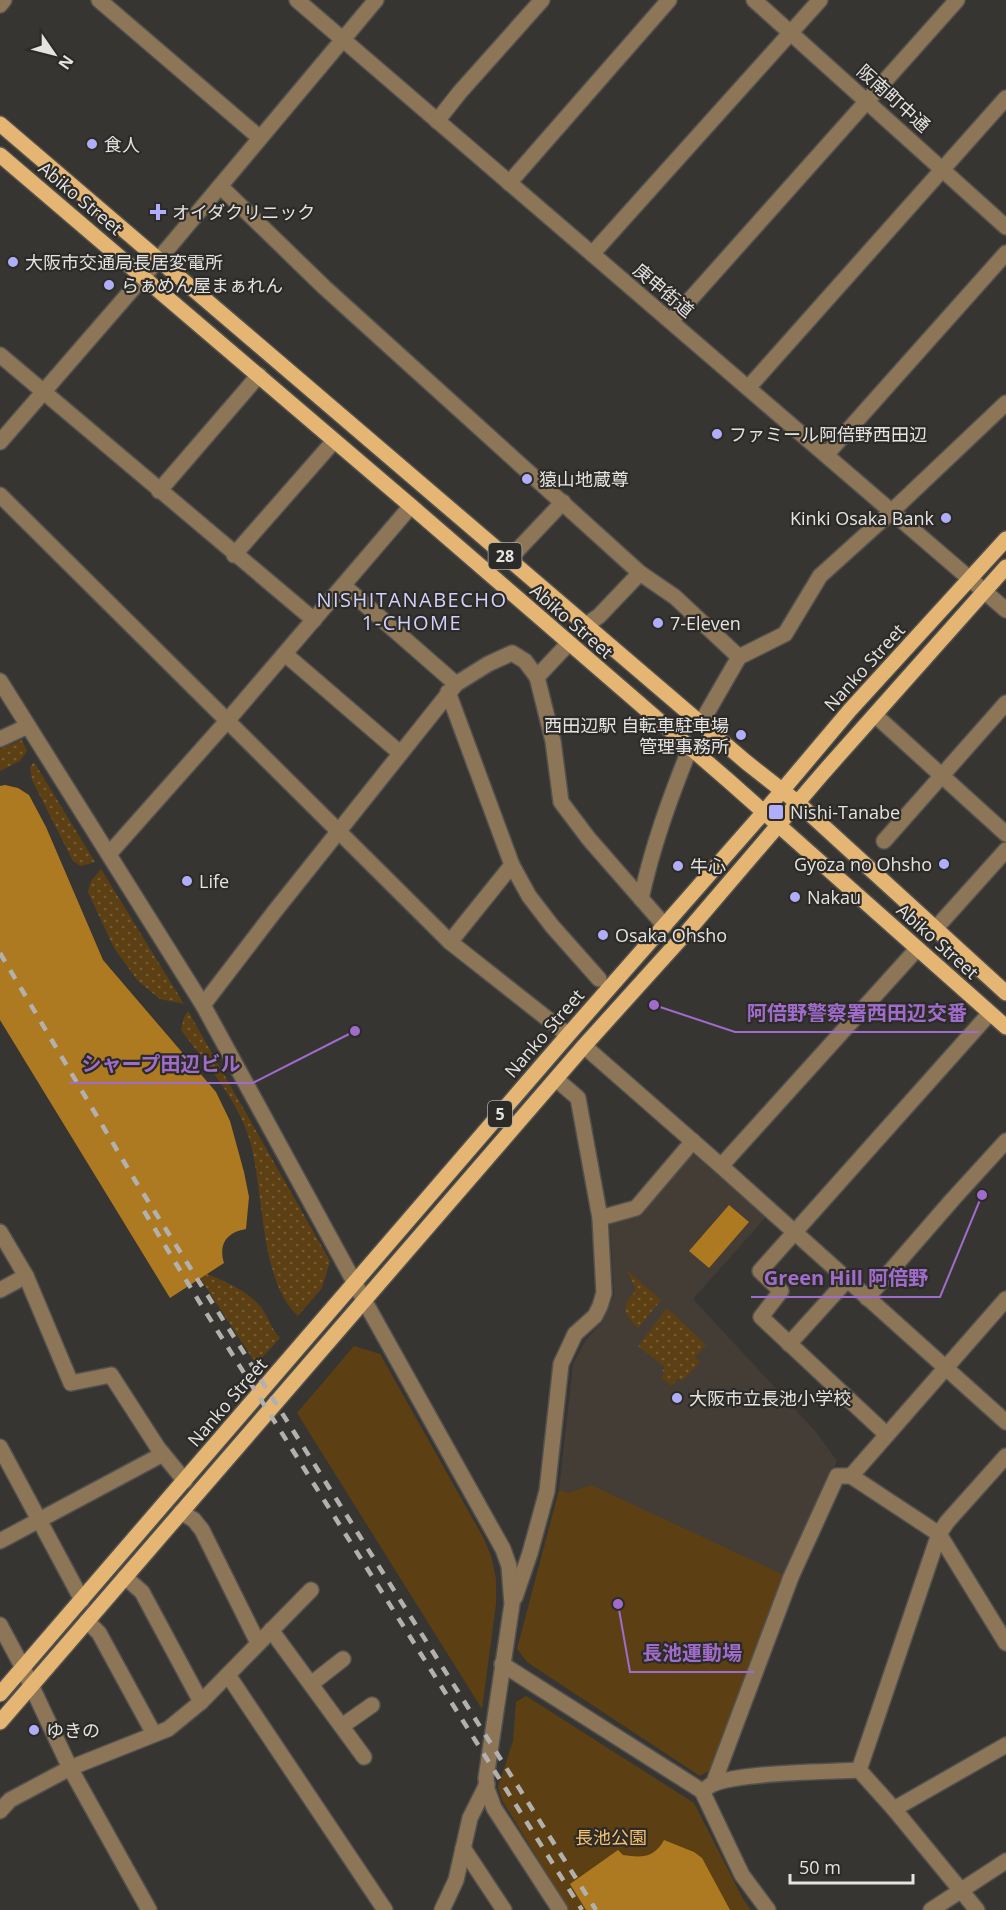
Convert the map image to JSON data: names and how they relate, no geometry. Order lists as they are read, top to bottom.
{
  "streets": {
    "main road": [
      "Abiko Street",
      "28",
      "Nanko Street",
      "5"
    ],
    "street": ["阪南町中通", "庚申街道"]
  },
  "crossings": [
    ["Abiko Street", "Nanko Street"],
    ["庚申街道", "Nanko Street"]
  ],
  "districts": ["NISHITANABECHO 1-CHOME"],
  "parks": ["長池公園"],
  "places": {
    "other": [
      "食人",
      "大阪市交通局長居変電所",
      "らぁめん屋まぁれん",
      "ファミール阿倍野西田辺",
      "猿山地蔵尊",
      "Kinki Osaka Bank",
      "7-Eleven",
      "西田辺駅 自転車駐車場 管理事務所",
      "Gyoza no Ohsho",
      "牛心",
      "Life",
      "Nakau",
      "Osaka Ohsho",
      "阿倍野警察署西田辺交番",
      "シャープ田辺ビル",
      "Green Hill 阿倍野",
      "大阪市立長池小学校",
      "長池運動場",
      "ゆきの"
    ],
    "health": ["オイダクリニック"],
    "transit": ["Nishi-Tanabe"]
  },
  "scale_bar": "50 m",
  "north": "bottom right"
}
